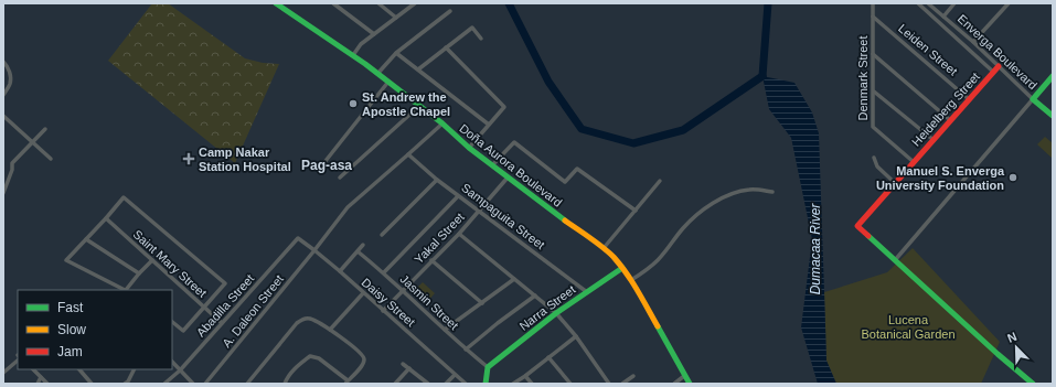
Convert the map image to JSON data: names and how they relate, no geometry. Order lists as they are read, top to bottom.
{
  "streets": {
    "street": [
      "Leiden Street",
      "Enverga Boulevard",
      "Denmark Street",
      "Heidelberg Street",
      "Doña Aurora Boulevard",
      "Sampaguita Street",
      "Yakal Street",
      "Saint Mary Street",
      "Daisy Street",
      "Jasmin Street",
      "Abadilla Street",
      "Narra Street",
      "A. Daleon Street"
    ]
  },
  "crossings": [
    ["Leiden Street", "Denmark Street"],
    ["Leiden Street", "Heidelberg Street"],
    ["Enverga Boulevard", "Heidelberg Street"],
    ["Denmark Street", "Heidelberg Street"],
    ["Doña Aurora Boulevard", "Yakal Street"],
    ["Doña Aurora Boulevard", "Narra Street"],
    ["Doña Aurora Boulevard", "A. Daleon Street"],
    ["Sampaguita Street", "Yakal Street"],
    ["Sampaguita Street", "Narra Street"],
    ["Sampaguita Street", "A. Daleon Street"],
    ["Yakal Street", "Daisy Street"],
    ["Yakal Street", "Jasmin Street"],
    ["Saint Mary Street", "Abadilla Street"],
    ["Daisy Street", "Abadilla Street"],
    ["Daisy Street", "A. Daleon Street"],
    ["Jasmin Street", "Narra Street"]
  ],
  "districts": ["Pag-asa"],
  "water": ["Dumacaa River"],
  "parks": ["Lucena Botanical Garden"],
  "places": {
    "other": ["St. Andrew the Apostle Chapel", "Manuel S. Enverga University Foundation"],
    "health": ["Camp Nakar Station Hospital"]
  },
  "legend": ["Fast", "Slow", "Jam"],
  "north": "top left"
}
